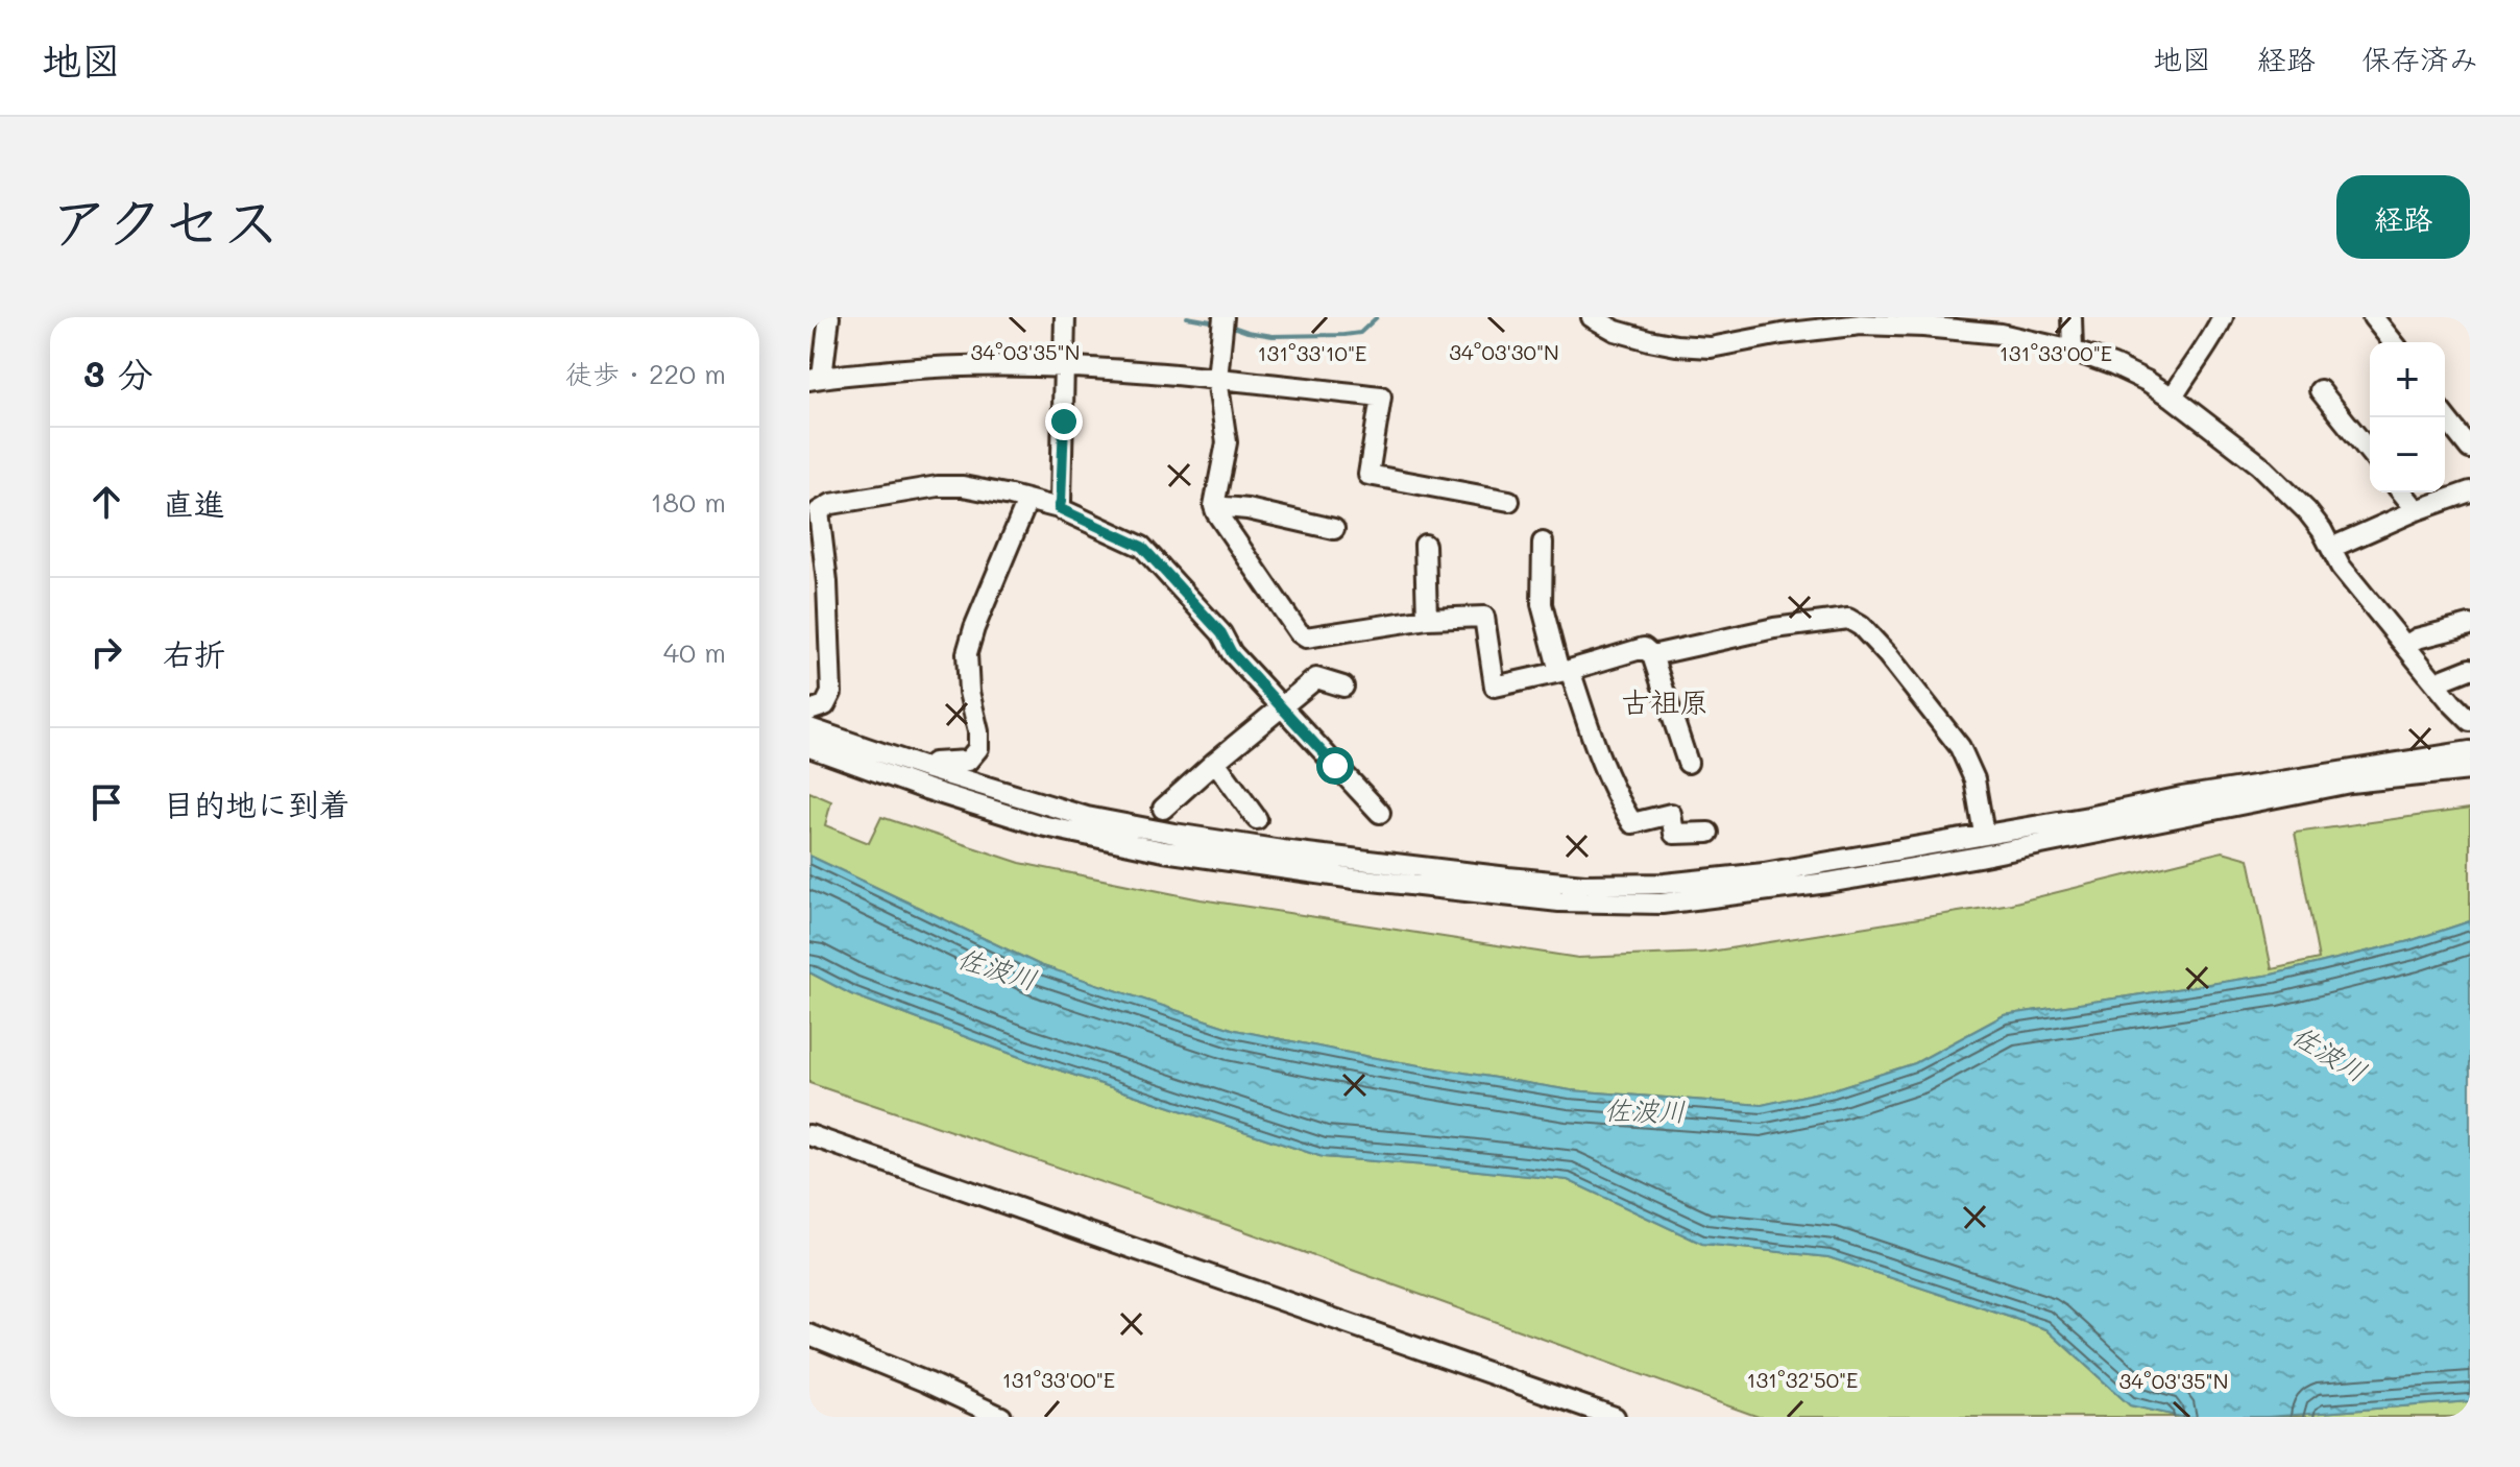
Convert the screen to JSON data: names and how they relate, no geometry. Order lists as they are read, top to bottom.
{
  "districts": ["古祖原"],
  "water": ["佐波川"],
  "page": {
    "header": "地図",
    "nav": ["地図", "経路", "保存済み"],
    "title": "アクセス",
    "buttons": "経路",
    "heading": ["3 分", "徒歩 · 220 m"],
    "map_buttons": ["+", "−"],
    "list": [
      ["直進", "180 m"],
      ["右折", "40 m"],
      "目的地に到着"
    ]
  },
  "coordinates": [
    "34°03'35\"N",
    "34°03'30\"N",
    "131°33'10\"E",
    "131°33'00\"E",
    "131°32'50\"E"
  ]
}
